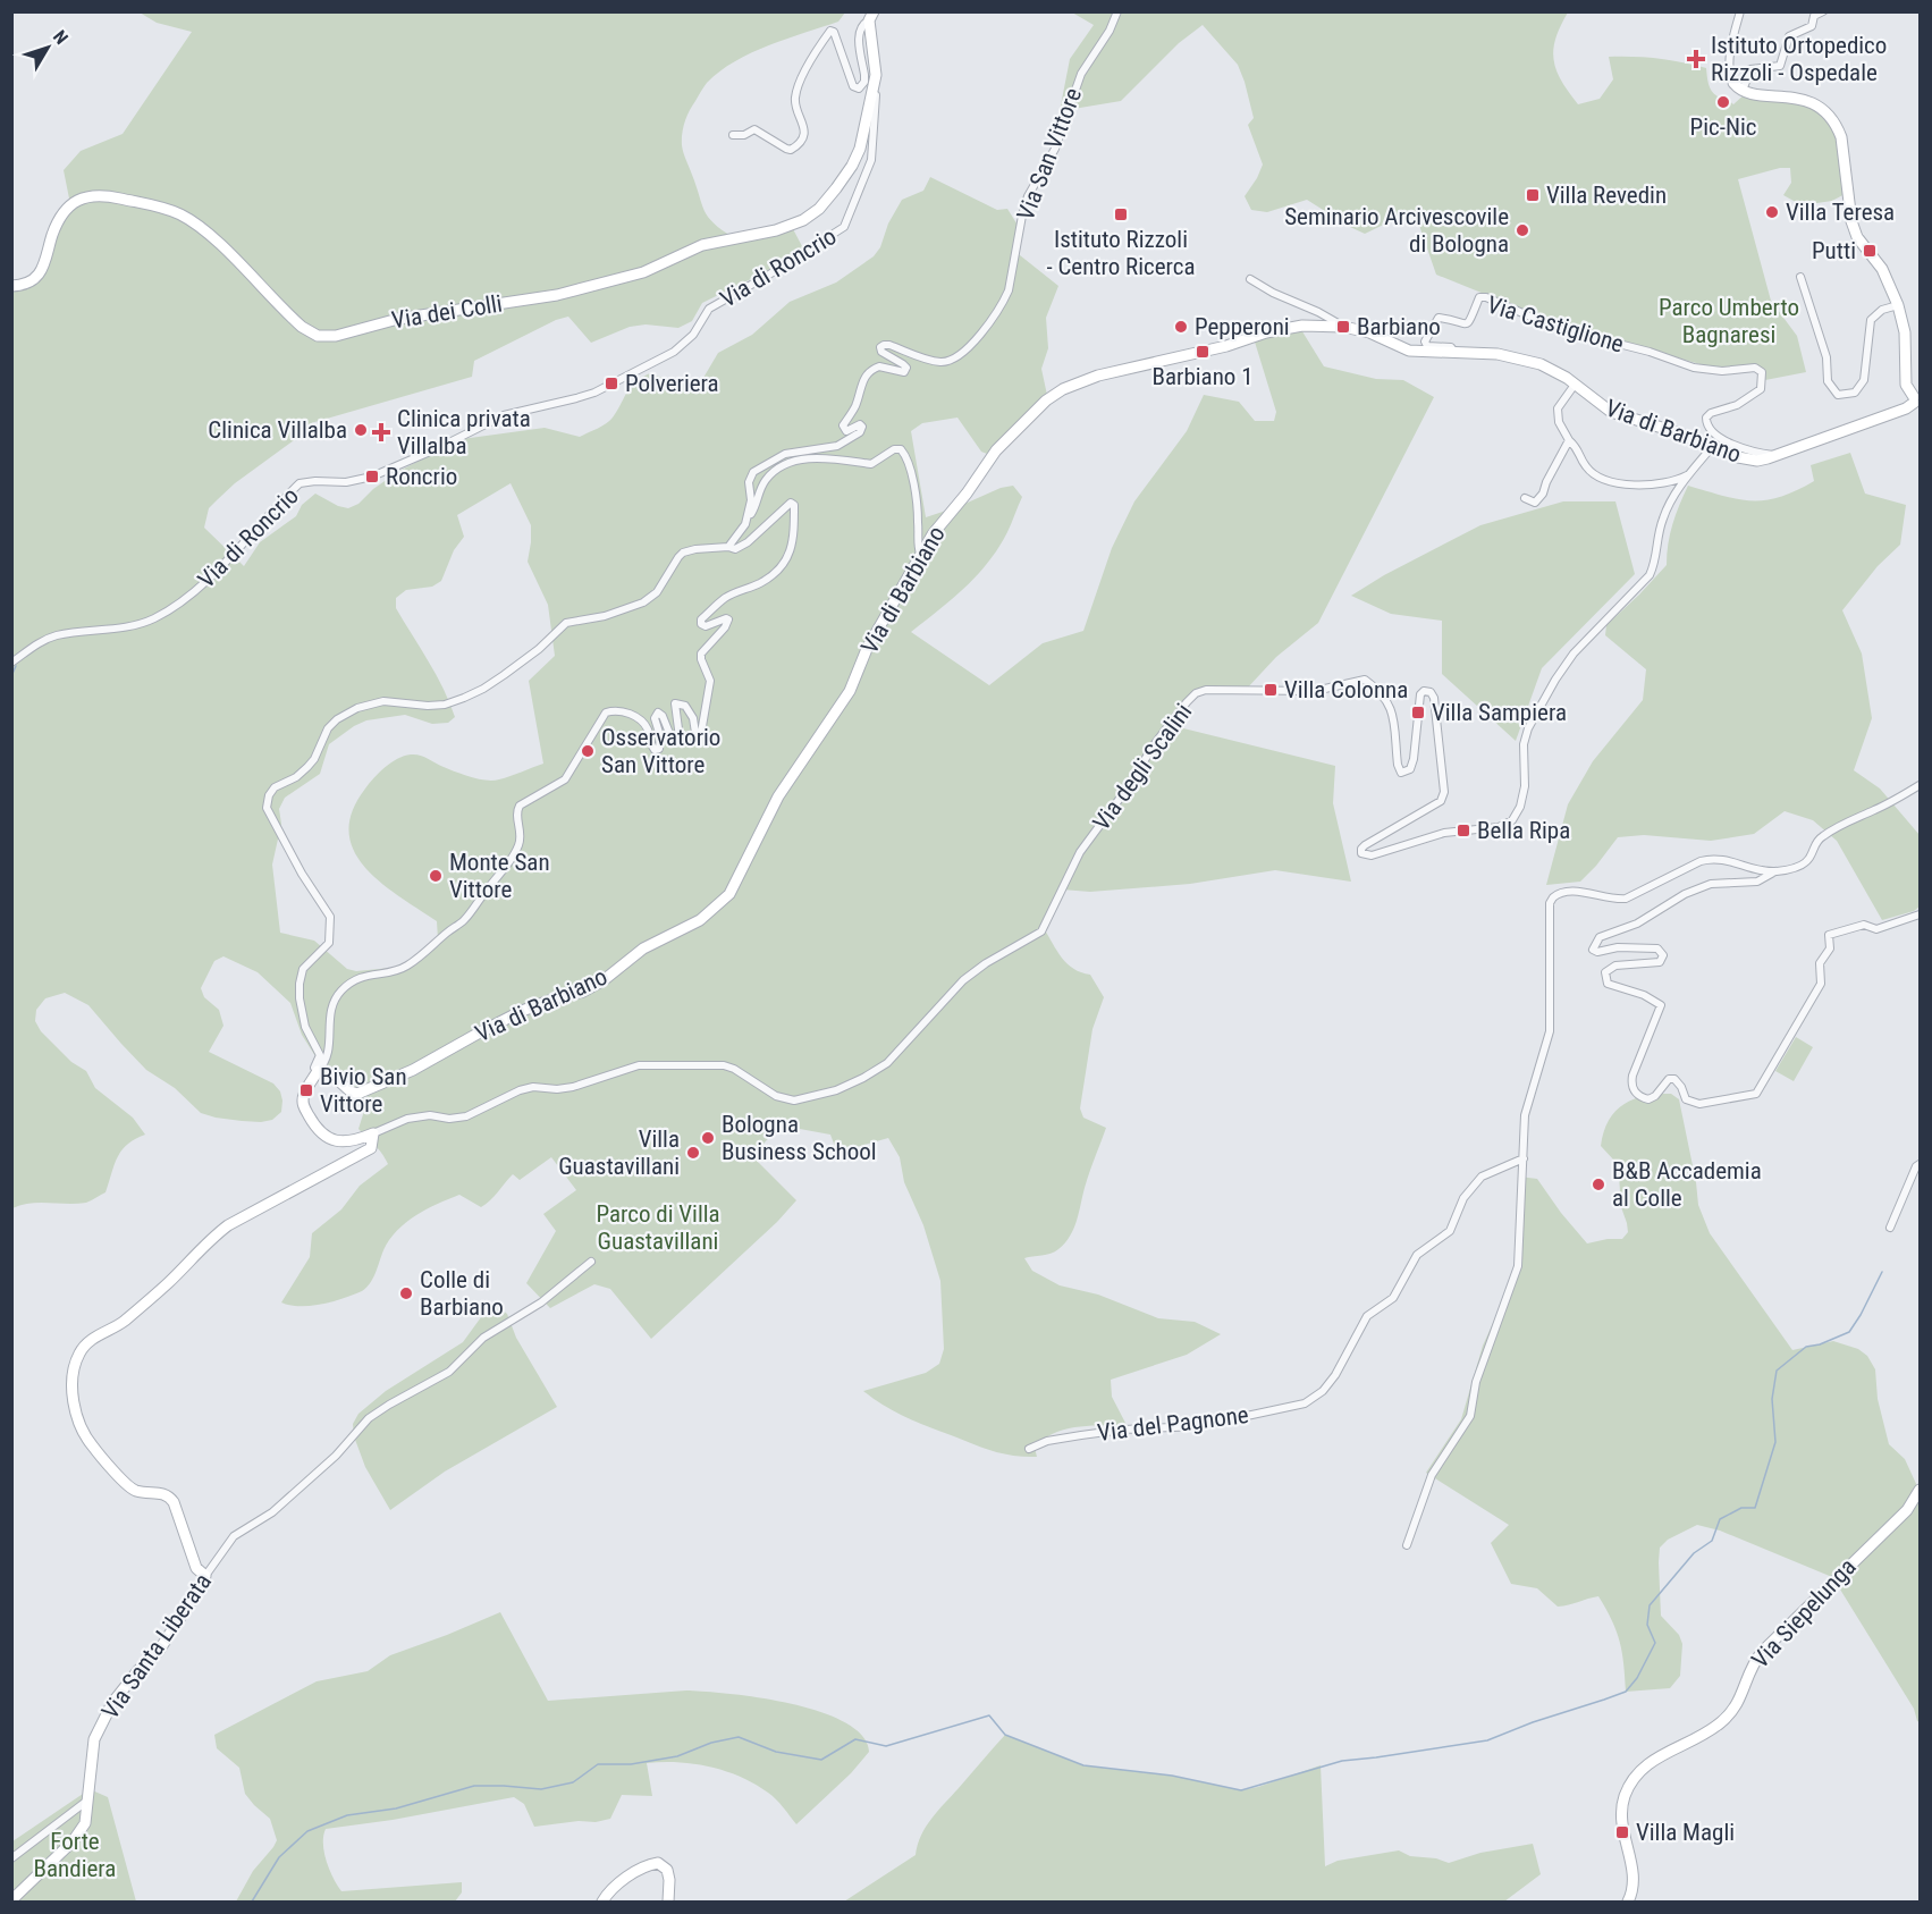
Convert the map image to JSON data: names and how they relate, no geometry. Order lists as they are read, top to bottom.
{
  "streets": {
    "street": [
      "Via San Vittore",
      "Via di Roncrio",
      "Via dei Colli",
      "Via Castiglione",
      "Via di Barbiano",
      "Via degli Scalini",
      "Via del Pagnone",
      "Via Siepelunga",
      "Via Santa Liberata"
    ]
  },
  "crossings": [
    ["Via San Vittore", "Via di Barbiano"],
    ["Via di Roncrio", "Via dei Colli"],
    ["Via Castiglione", "Via di Barbiano"],
    ["Via di Barbiano", "Via degli Scalini"]
  ],
  "parks": ["Parco Umberto Bagnaresi", "Parco di Villa Guastavillani", "Forte Bandiera"],
  "places": {
    "health": ["Istituto Ortopedico Rizzoli - Ospedale", "Clinica privata Villalba"],
    "other": [
      "Pic-Nic",
      "Villa Teresa",
      "Seminario Arcivescovile di Bologna",
      "Pepperoni",
      "Clinica Villalba",
      "Osservatorio San Vittore",
      "Monte San Vittore",
      "Bologna Business School",
      "Villa Guastavillani",
      "B&B Accademia al Colle",
      "Colle di Barbiano"
    ],
    "transit": [
      "Villa Revedin",
      "Istituto Rizzoli - Centro Ricerca",
      "Putti",
      "Barbiano",
      "Barbiano 1",
      "Polveriera",
      "Roncrio",
      "Villa Colonna",
      "Villa Sampiera",
      "Bella Ripa",
      "Bivio San Vittore",
      "Villa Magli"
    ]
  },
  "north": "top right"
}
